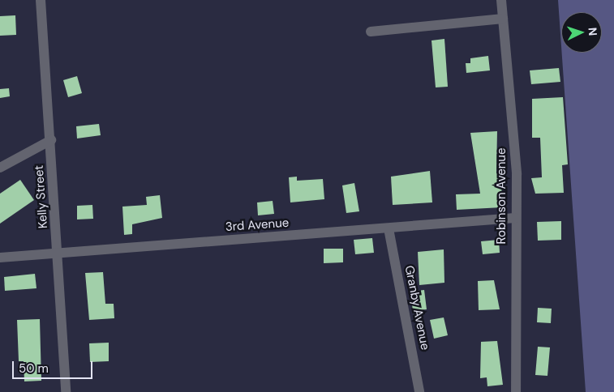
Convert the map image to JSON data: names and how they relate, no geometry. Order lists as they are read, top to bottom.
{
  "streets": {
    "street": [
      "Robinson Avenue",
      "Kelly Street",
      "3rd Avenue",
      "Granby Avenue"
    ]
  },
  "crossings": [
    ["Robinson Avenue", "3rd Avenue"],
    ["Kelly Street", "3rd Avenue"],
    ["3rd Avenue", "Granby Avenue"]
  ],
  "scale_bar": "50 m",
  "north": "right"
}
